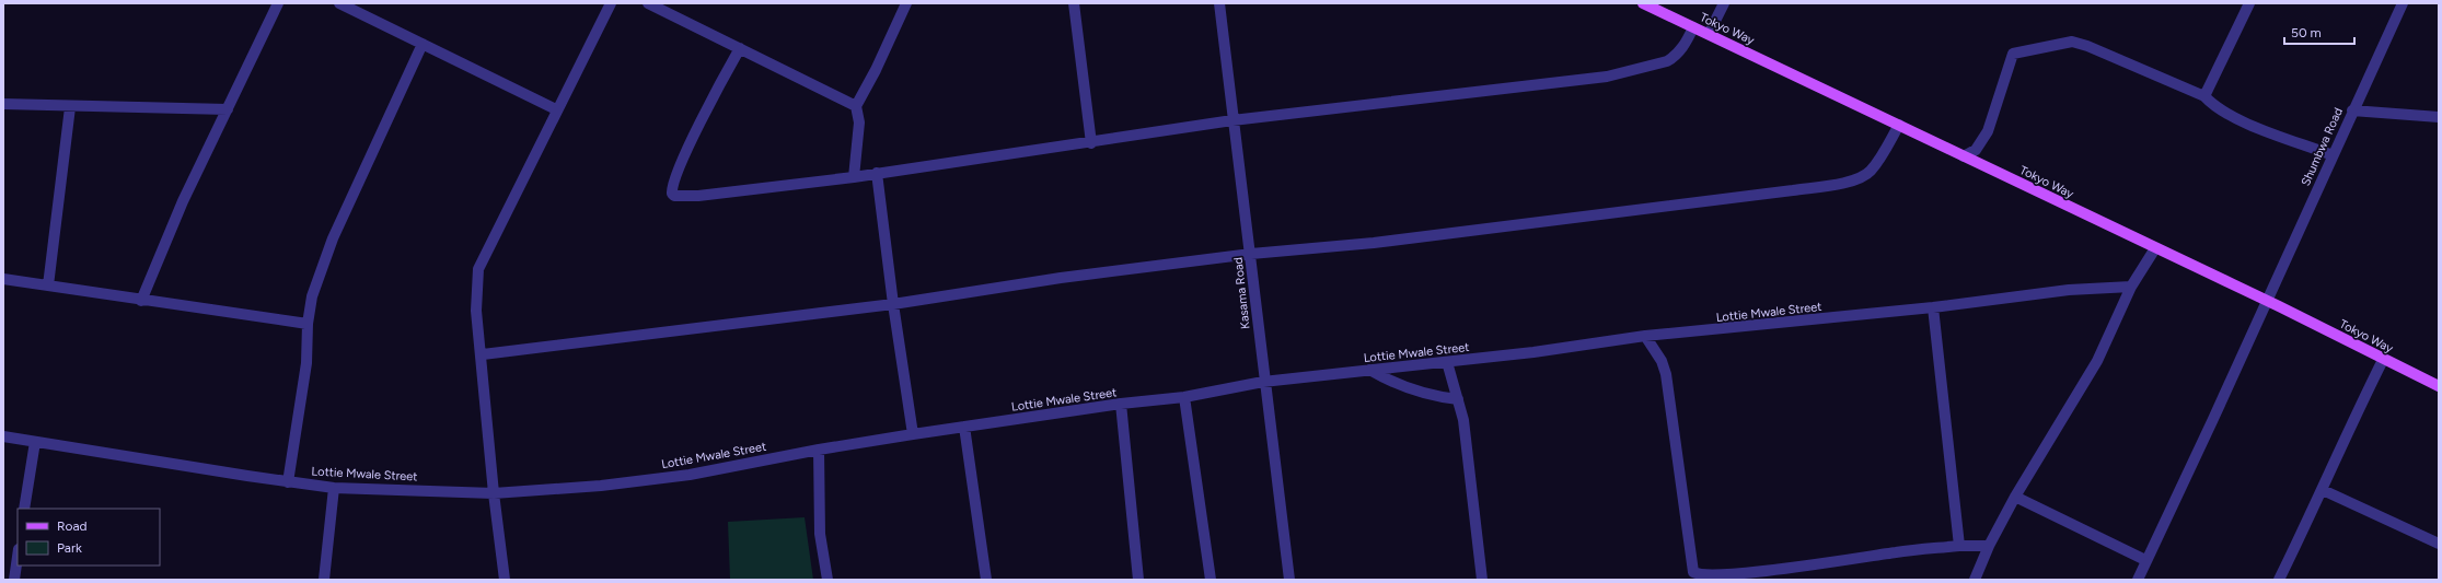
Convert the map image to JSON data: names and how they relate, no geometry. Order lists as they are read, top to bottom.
{
  "streets": {
    "main road": ["Tokyo Way"],
    "street": ["Shumbwa Road", "Kasama Road", "Lottie Mwale Street"]
  },
  "crossings": [
    ["Tokyo Way", "Shumbwa Road"],
    ["Kasama Road", "Lottie Mwale Street"]
  ],
  "legend": ["Road", "Park"],
  "scale_bar": "50 m"
}
